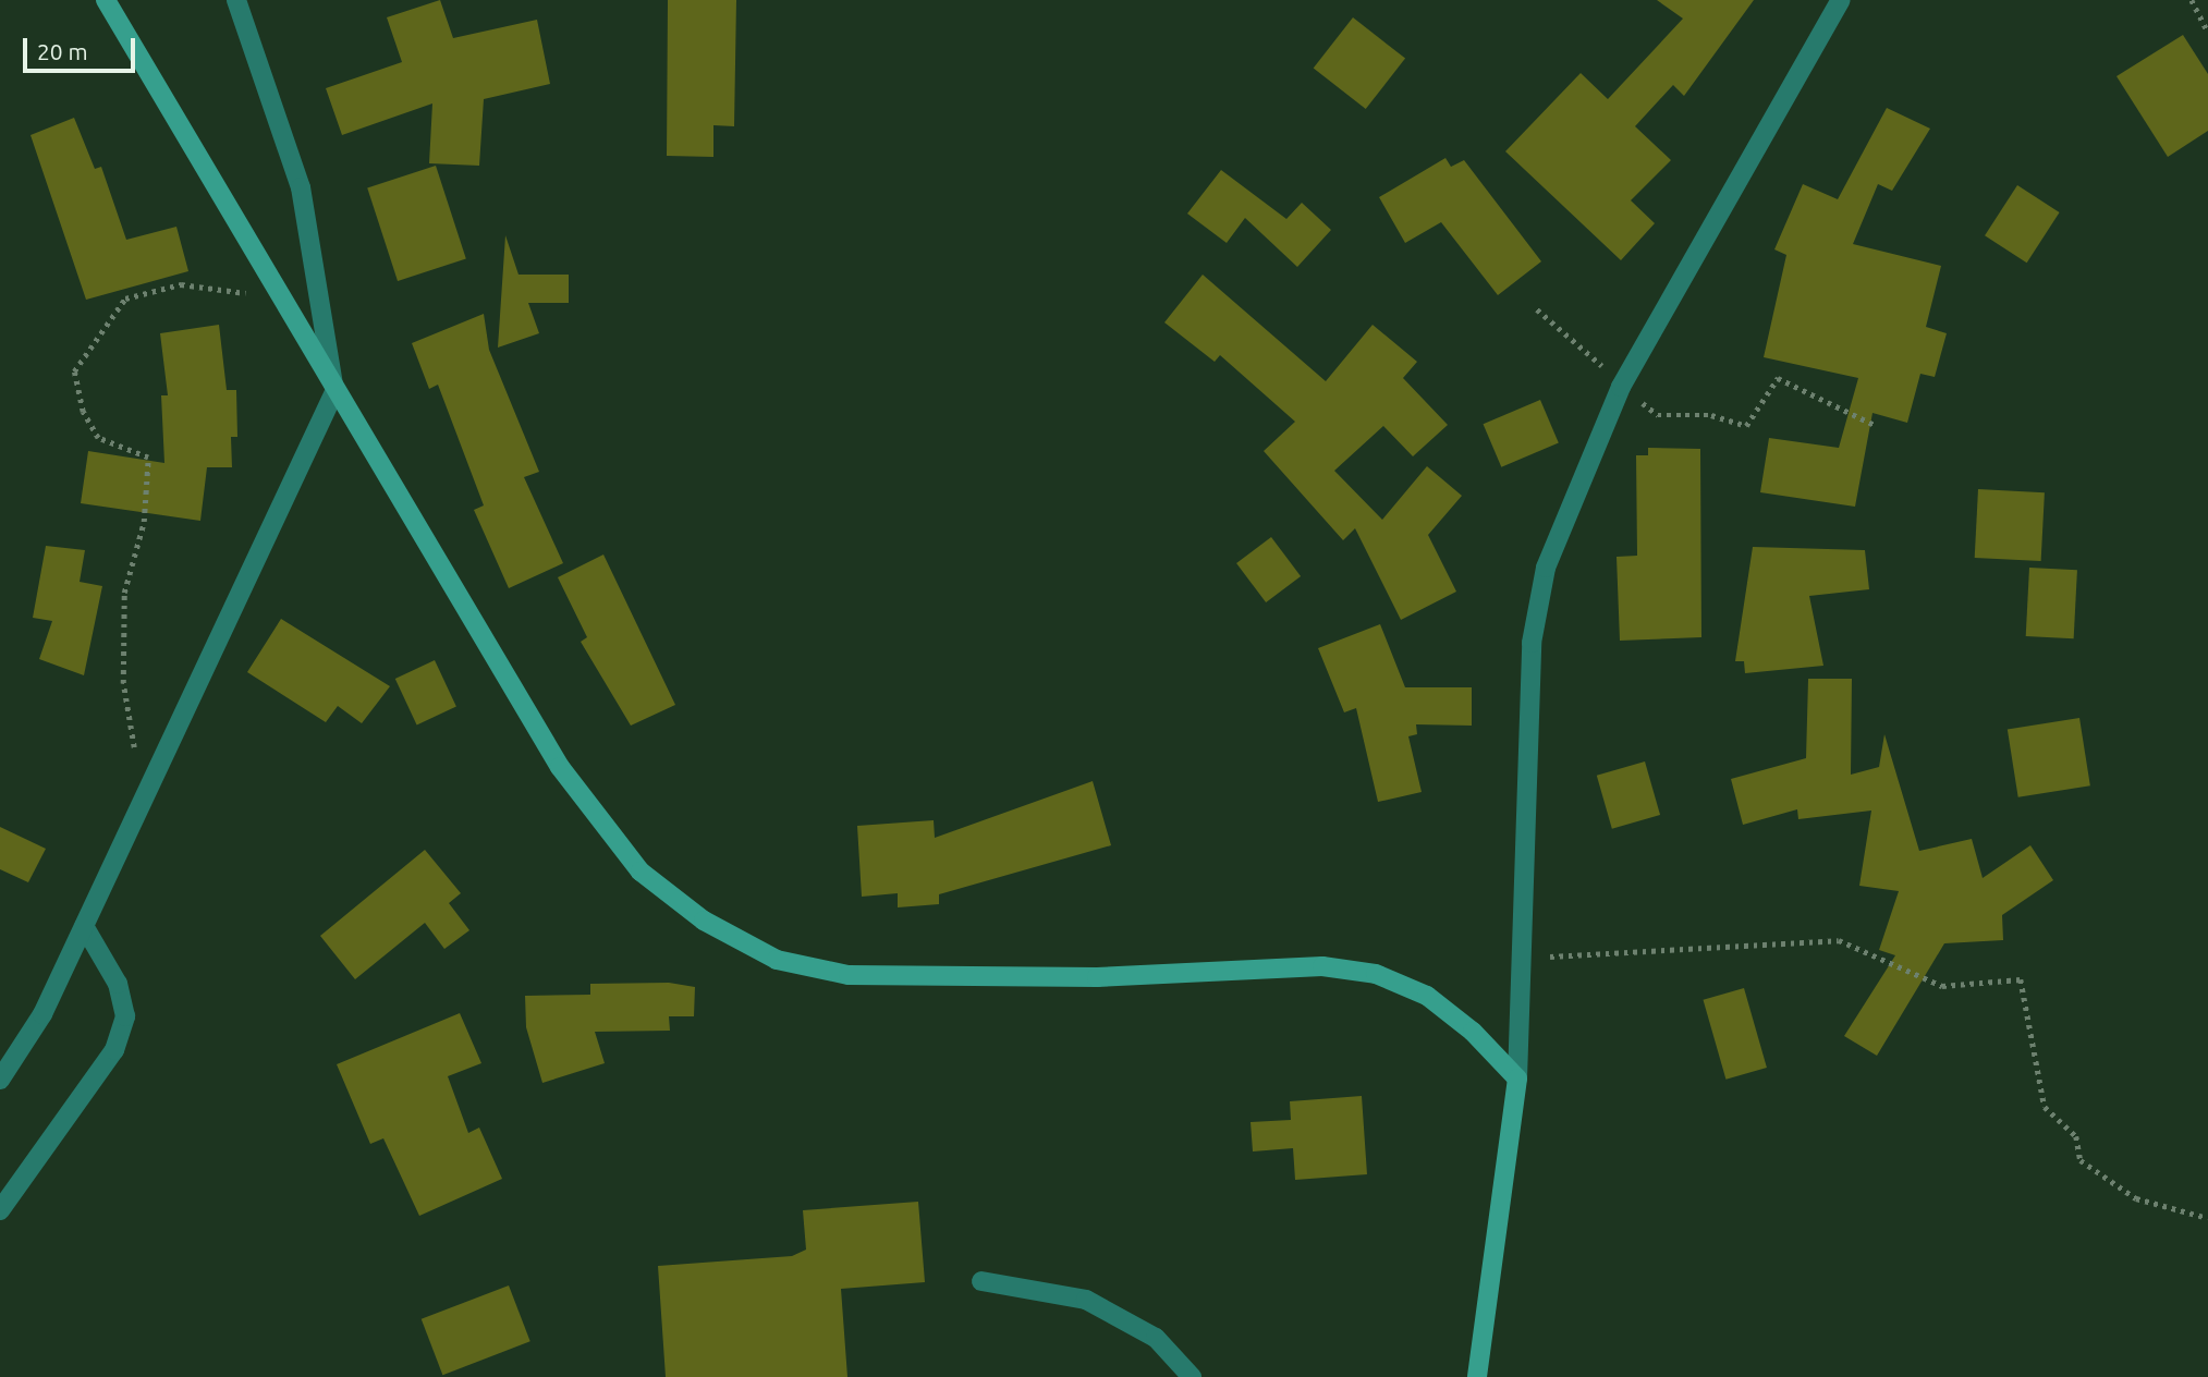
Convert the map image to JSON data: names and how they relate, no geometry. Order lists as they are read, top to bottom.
{
  "scale_bar": "20 m"
}
